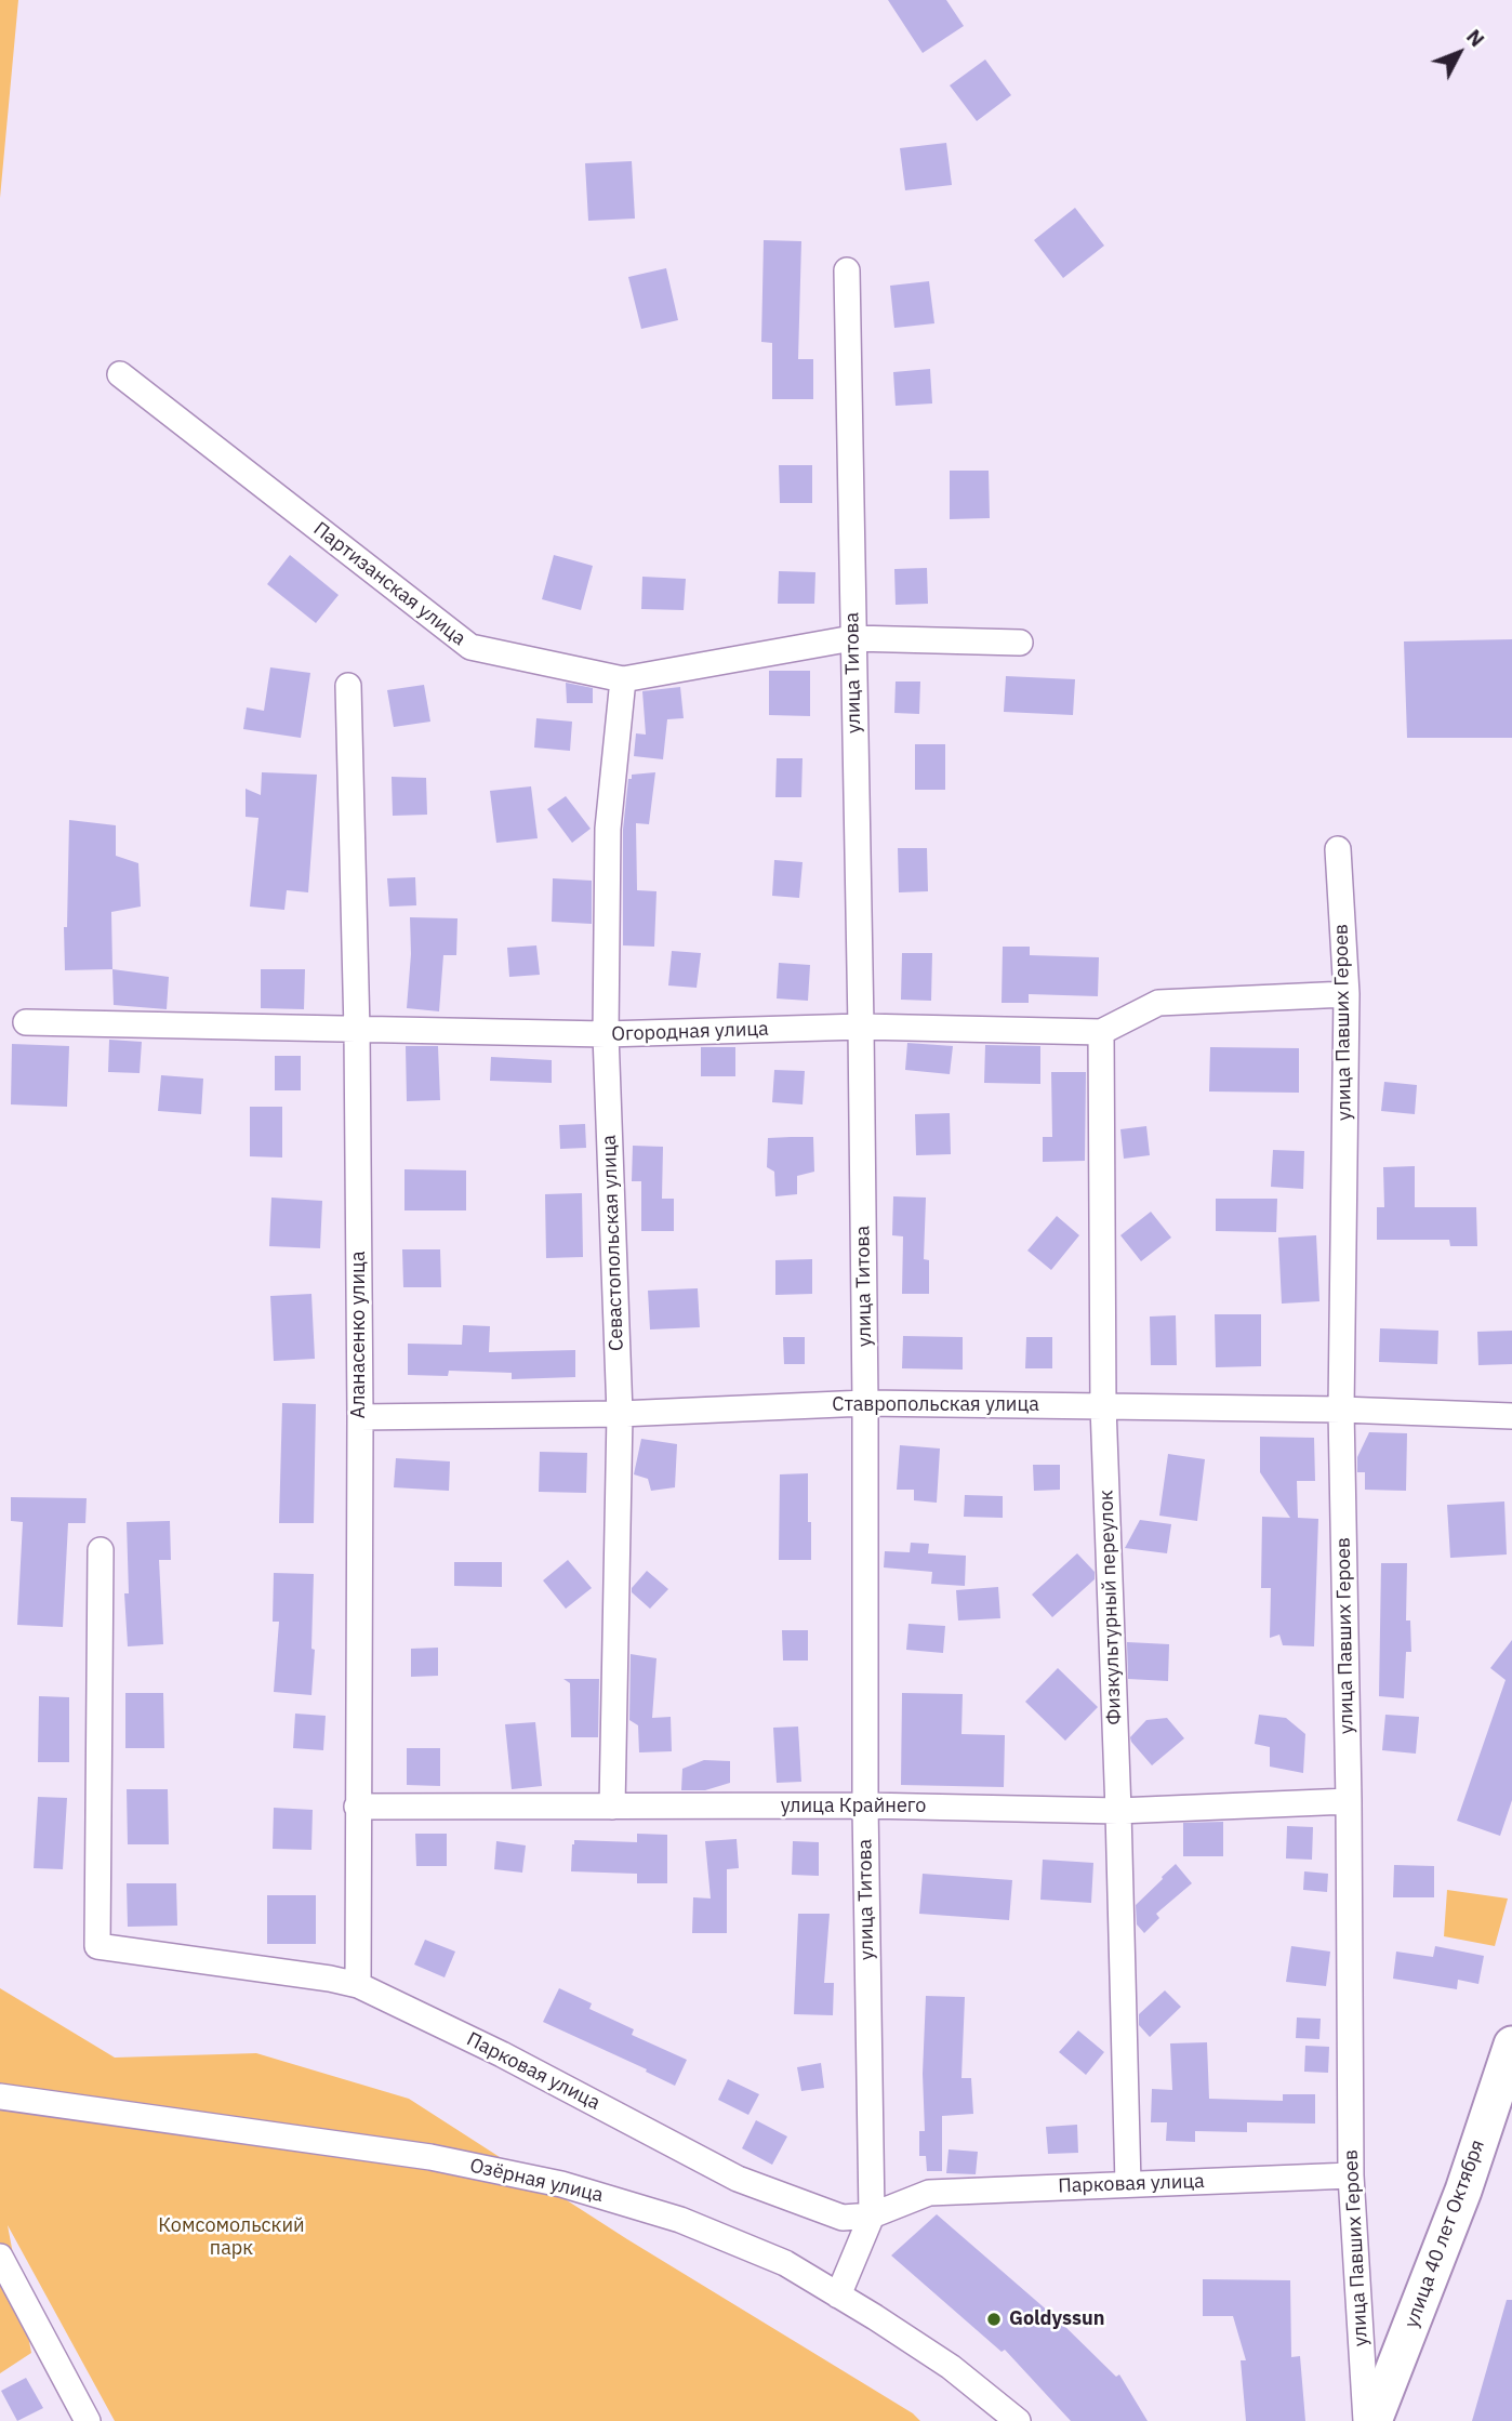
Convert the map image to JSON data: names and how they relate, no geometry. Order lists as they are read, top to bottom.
{
  "streets": {
    "main road": ["улица 40 лет Октября"],
    "street": [
      "Партизанская улица",
      "улица Титова",
      "улица Павших Героев",
      "Огородная улица",
      "Севастопольская улица",
      "Аланасенко улица",
      "Ставропольская улица",
      "Физкультурный переулок",
      "улица Крайнего",
      "Парковая улица",
      "Озёрная улица"
    ]
  },
  "crossings": [
    ["Партизанская улица", "улица Титова"],
    ["Партизанская улица", "Севастопольская улица"],
    ["улица Титова", "Огородная улица"],
    ["улица Титова", "Ставропольская улица"],
    ["улица Титова", "улица Крайнего"],
    ["улица Титова", "Парковая улица"],
    ["улица Титова", "Озёрная улица"],
    ["улица Павших Героев", "Огородная улица"],
    ["улица Павших Героев", "Ставропольская улица"],
    ["улица Павших Героев", "улица Крайнего"],
    ["улица Павших Героев", "Парковая улица"],
    ["Огородная улица", "Севастопольская улица"],
    ["Огородная улица", "Аланасенко улица"],
    ["Огородная улица", "Физкультурный переулок"],
    ["Севастопольская улица", "Ставропольская улица"],
    ["Севастопольская улица", "улица Крайнего"],
    ["Аланасенко улица", "Ставропольская улица"],
    ["Аланасенко улица", "улица Крайнего"],
    ["Аланасенко улица", "Парковая улица"],
    ["Ставропольская улица", "Физкультурный переулок"],
    ["Физкультурный переулок", "улица Крайнего"],
    ["Физкультурный переулок", "Парковая улица"]
  ],
  "parks": ["Комсомольский парк"],
  "places": ["Goldyssun"],
  "north": "top right"
}
